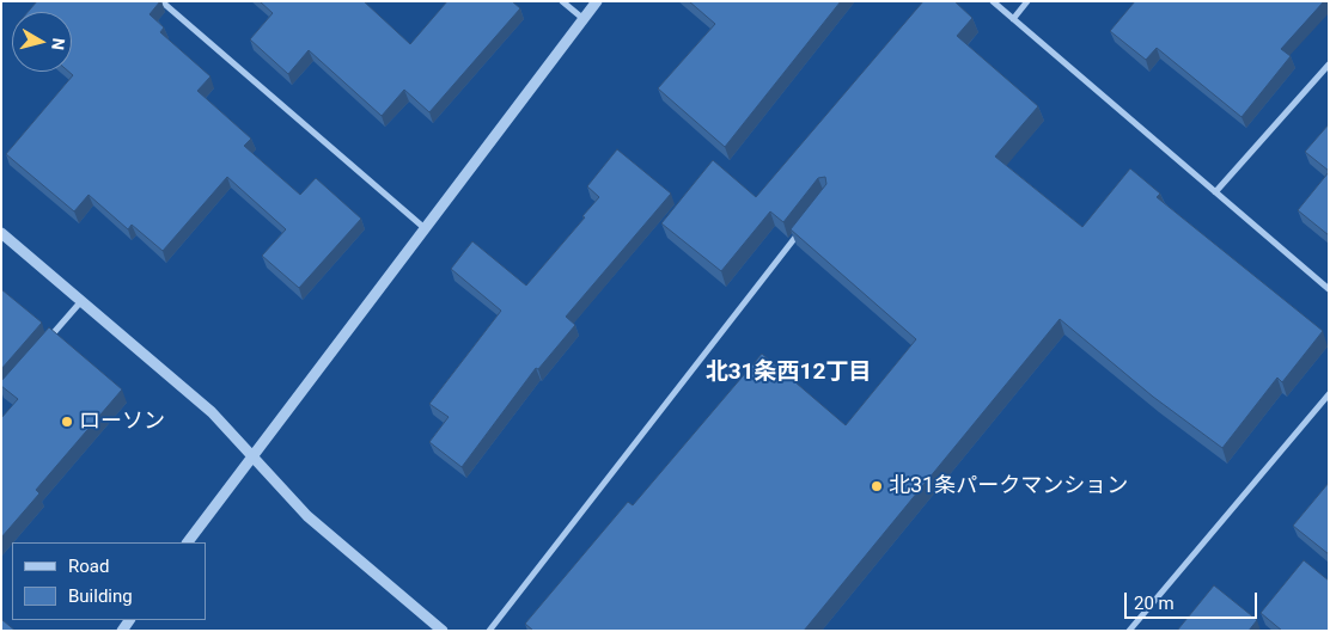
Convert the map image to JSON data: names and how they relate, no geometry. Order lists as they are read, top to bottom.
{
  "districts": ["北31条西12丁目"],
  "places": ["ローソン", "北31条パークマンション"],
  "legend": ["Road", "Building"],
  "scale_bar": "20 m",
  "north": "right"
}
